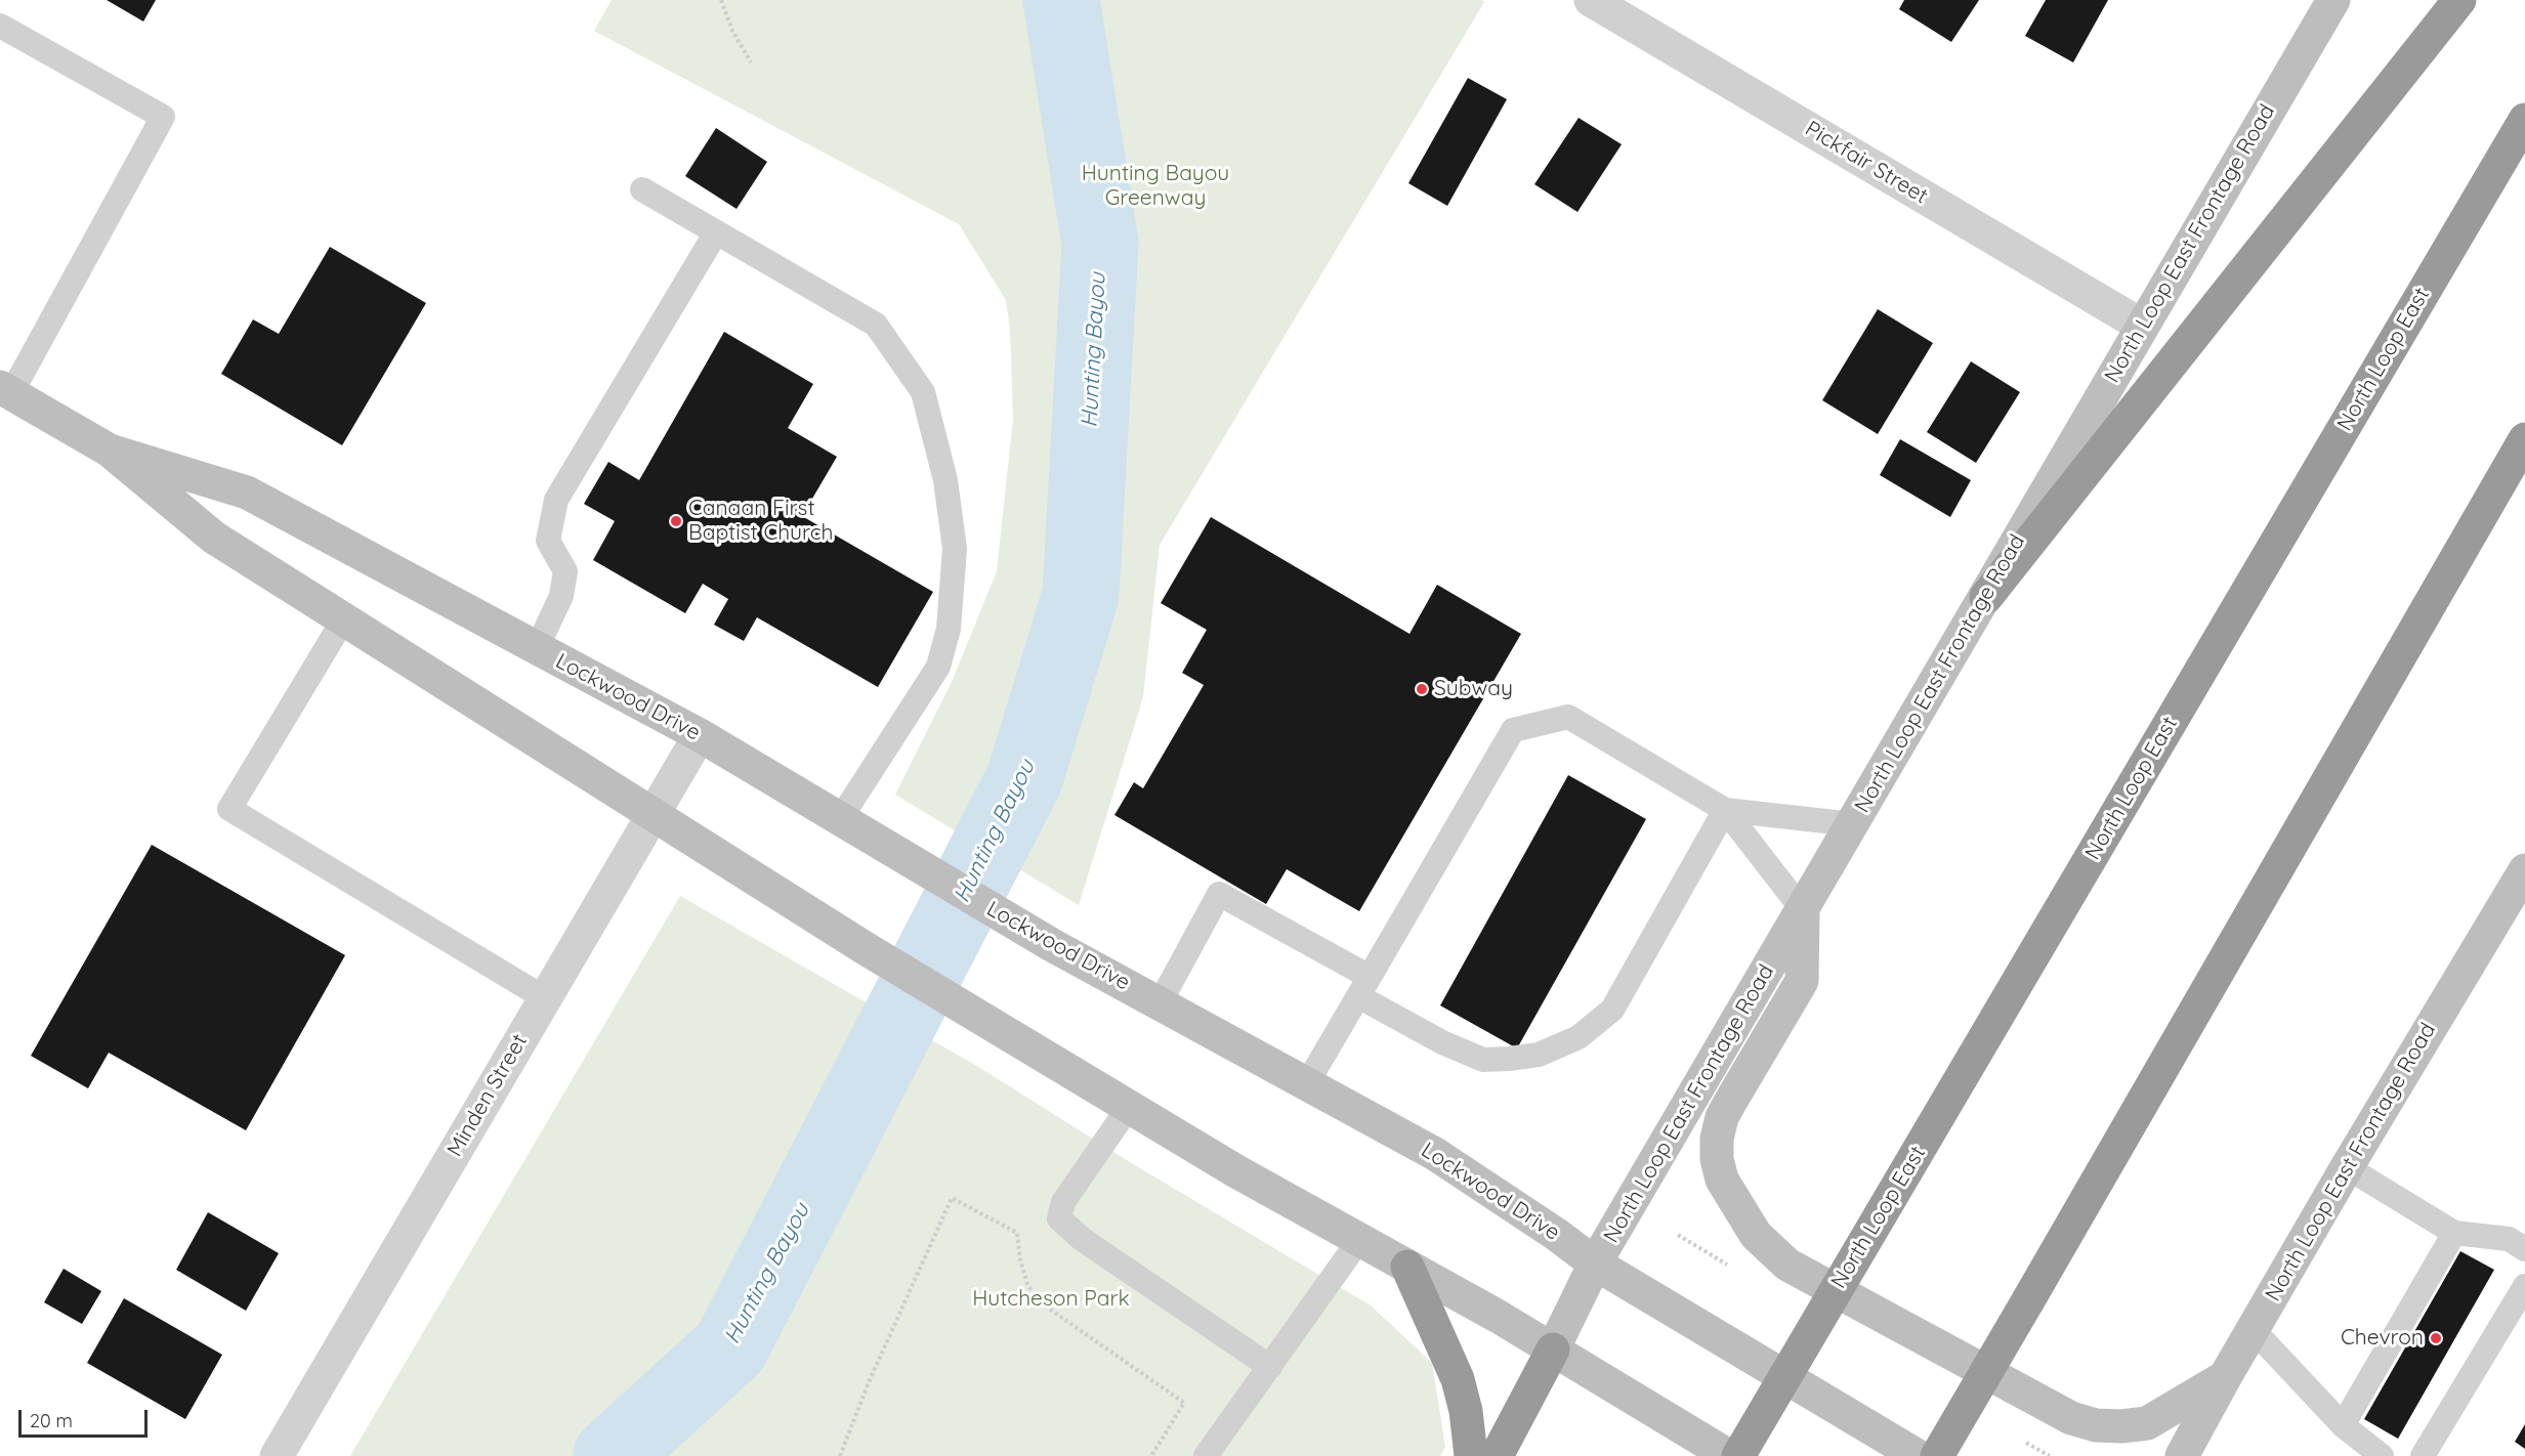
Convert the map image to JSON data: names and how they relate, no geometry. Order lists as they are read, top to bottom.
{
  "streets": {
    "highway": ["North Loop East"],
    "main road": ["North Loop East Frontage Road", "Lockwood Drive"],
    "street": ["Pickfair Street", "Minden Street"]
  },
  "crossings": [
    ["Pickfair Street", "North Loop East Frontage Road"],
    ["North Loop East Frontage Road", "Lockwood Drive"],
    ["Lockwood Drive", "Minden Street"]
  ],
  "water": ["Hunting Bayou"],
  "parks": ["Hunting Bayou Greenway", "Hutcheson Park"],
  "places": ["Canaan First Baptist Church", "Subway", "Chevron"],
  "scale_bar": "20 m"
}
